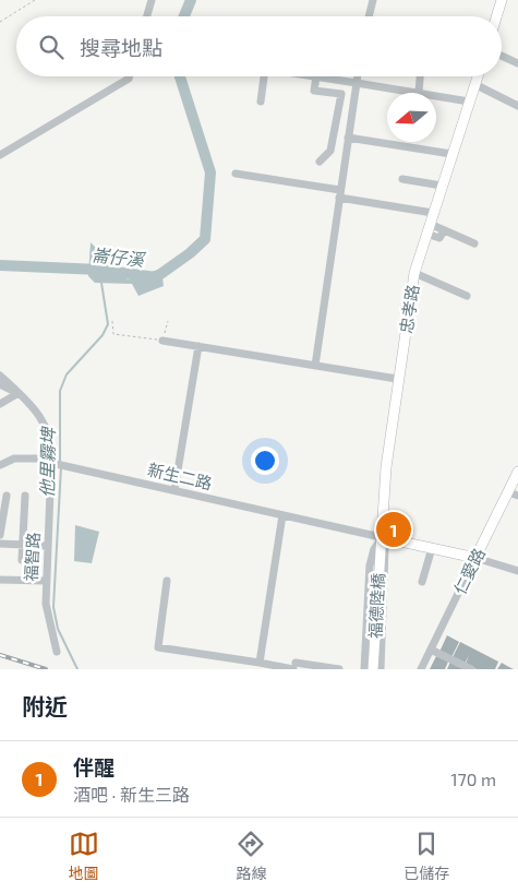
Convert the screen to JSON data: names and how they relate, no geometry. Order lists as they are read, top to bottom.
{
  "streets": {
    "main road": ["忠孝路", "仁愛路", "福德陸橋"],
    "street": ["新生二路", "福智路"]
  },
  "crossings": [
    ["忠孝路", "新生二路"],
    ["忠孝路", "福德陸橋"],
    ["新生二路", "福智路"],
    ["新生二路", "福德陸橋"]
  ],
  "water": ["崙仔溪", "他里霧埤"],
  "north": "left",
  "page": {
    "search": "搜尋地點",
    "pins": "1",
    "heading": "附近",
    "list": [
      {
        "mark": "1",
        "name": "伴醒",
        "note": "酒吧 · 新生三路",
        "value": "170 m"
      }
    ],
    "nav": ["地圖", "路線", "已儲存"]
  }
}
